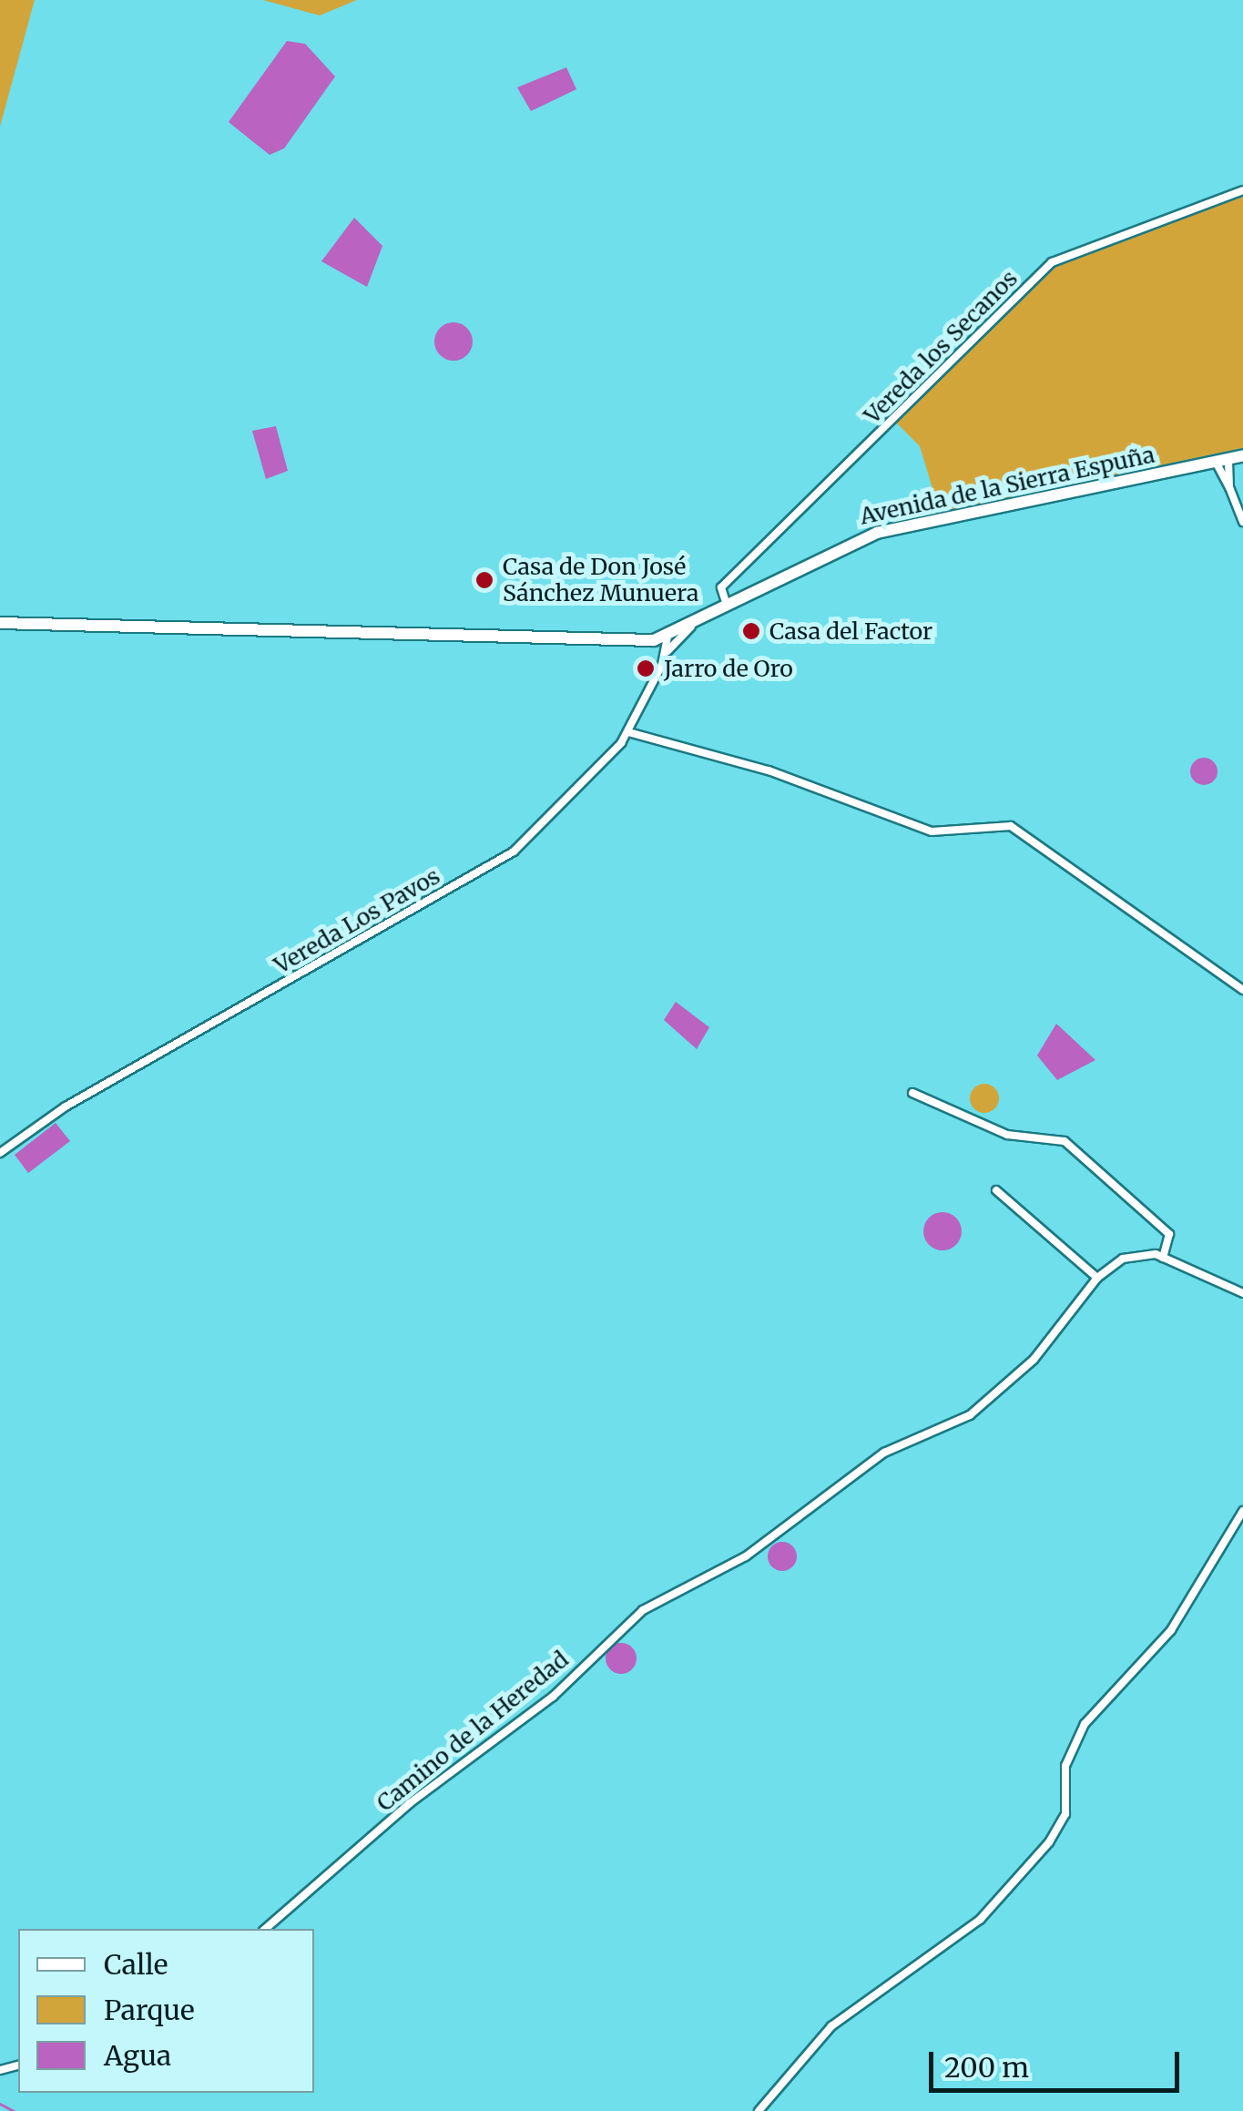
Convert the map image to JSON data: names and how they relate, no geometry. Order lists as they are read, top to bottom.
{
  "streets": {
    "main road": ["Avenida de la Sierra Espuña"],
    "street": ["Vereda los Secanos", "Vereda Los Pavos", "Camino de la Heredad"]
  },
  "crossings": [
    ["Vereda los Secanos", "Avenida de la Sierra Espuña"]
  ],
  "places": ["Casa de Don José Sánchez Munuera", "Casa del Factor", "Jarro de Oro"],
  "legend": ["Calle", "Parque", "Agua"],
  "scale_bar": "200 m"
}
